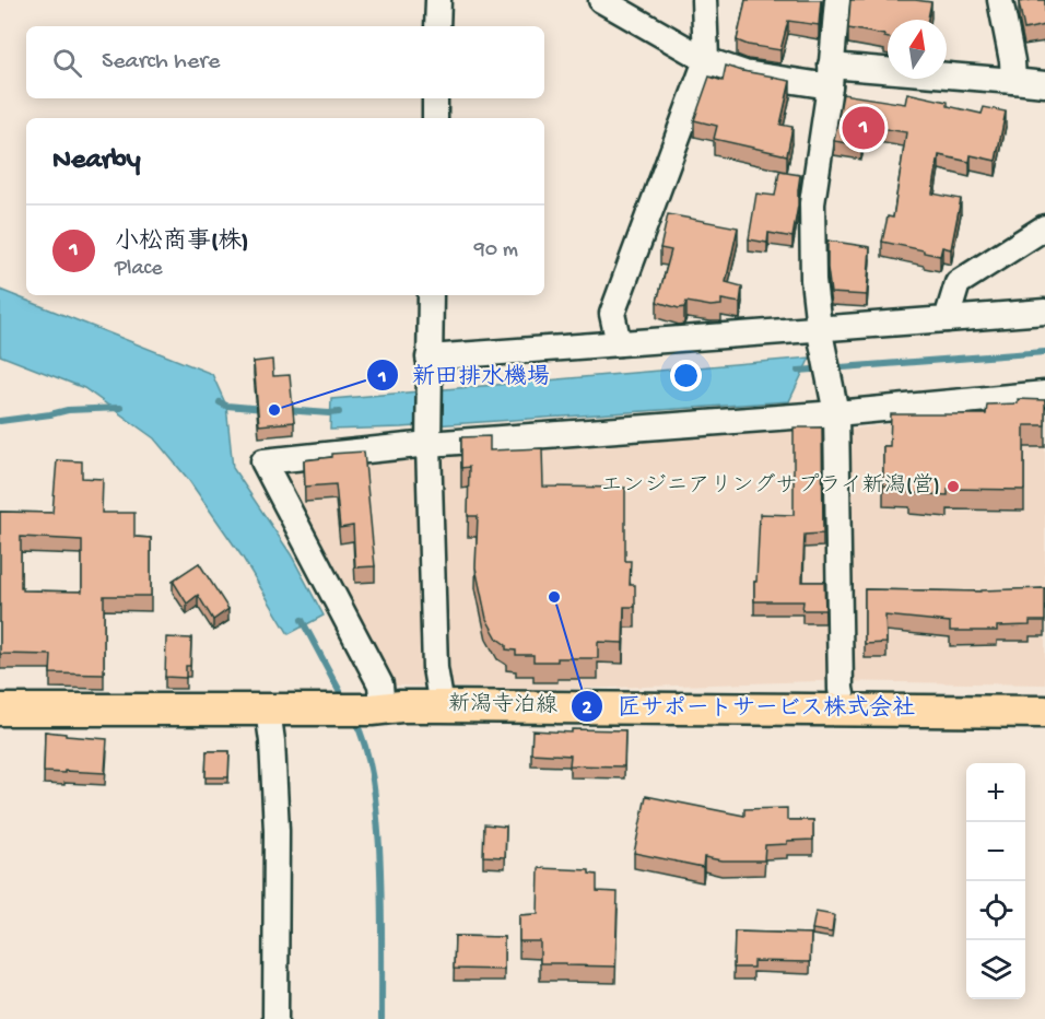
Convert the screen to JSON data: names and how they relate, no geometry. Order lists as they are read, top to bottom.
{
  "streets": {
    "main road": ["新潟寺泊線"]
  },
  "places": ["新田排水機場", "エンジニアリングサプライ新潟(営)", "匠サポートサービス株式会社"],
  "north": "top",
  "page": {
    "search": "Search here",
    "pins": "1",
    "heading": "Nearby",
    "list": [
      {
        "mark": "1",
        "name": "小松商事(株)",
        "note": "Place",
        "value": "90 m"
      }
    ],
    "map_buttons": ["+", "−"]
  }
}
